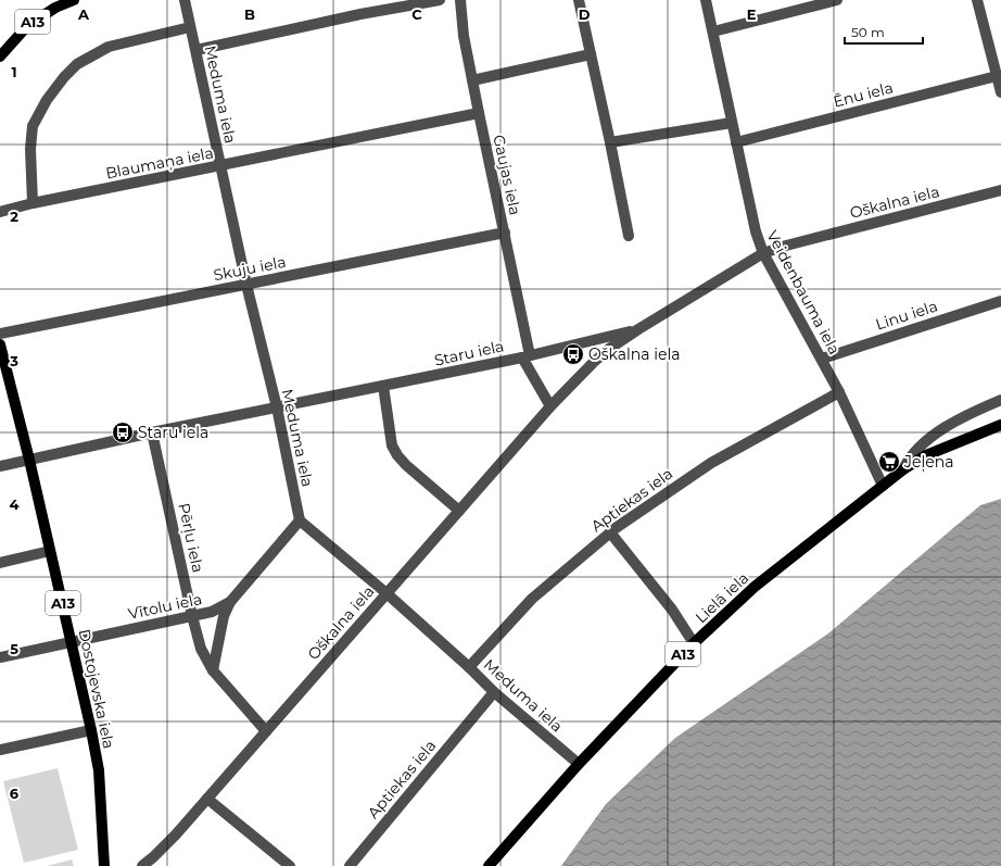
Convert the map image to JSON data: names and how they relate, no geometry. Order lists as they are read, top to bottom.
{
  "streets": {
    "main road": ["A13", "Lielā iela", "Dostojevska iela"],
    "street": [
      "Meduma iela",
      "Ēnu iela",
      "Blaumaņa iela",
      "Gaujas iela",
      "Oškalna iela",
      "Skuju iela",
      "Veidenbauma iela",
      "Linu iela",
      "Staru iela",
      "Aptiekas iela",
      "Pērļu iela",
      "Vītolu iela"
    ]
  },
  "crossings": [
    ["Meduma iela", "Blaumaņa iela"],
    ["Meduma iela", "Oškalna iela"],
    ["Meduma iela", "Skuju iela"],
    ["Meduma iela", "Staru iela"],
    ["Meduma iela", "Aptiekas iela"],
    ["Meduma iela", "Lielā iela"],
    ["Meduma iela", "Vītolu iela"],
    ["Ēnu iela", "Veidenbauma iela"],
    ["Blaumaņa iela", "Gaujas iela"],
    ["Gaujas iela", "Oškalna iela"],
    ["Gaujas iela", "Skuju iela"],
    ["Gaujas iela", "Staru iela"],
    ["Oškalna iela", "Veidenbauma iela"],
    ["Oškalna iela", "Staru iela"],
    ["Oškalna iela", "Pērļu iela"],
    ["Veidenbauma iela", "Linu iela"],
    ["Veidenbauma iela", "Aptiekas iela"],
    ["Veidenbauma iela", "Lielā iela"],
    ["Staru iela", "Pērļu iela"],
    ["Staru iela", "Dostojevska iela"],
    ["Pērļu iela", "Vītolu iela"],
    ["Vītolu iela", "Dostojevska iela"]
  ],
  "places": {
    "bus stop": ["Oškalna iela", "Staru iela"],
    "supermarket": ["Jeļena"]
  },
  "scale_bar": "50 m",
  "grid": {
    "columns": [
      "A",
      "B",
      "C",
      "D",
      "E"
    ],
    "rows": [
      "1",
      "2",
      "3",
      "4",
      "5",
      "6"
    ]
  }
}
